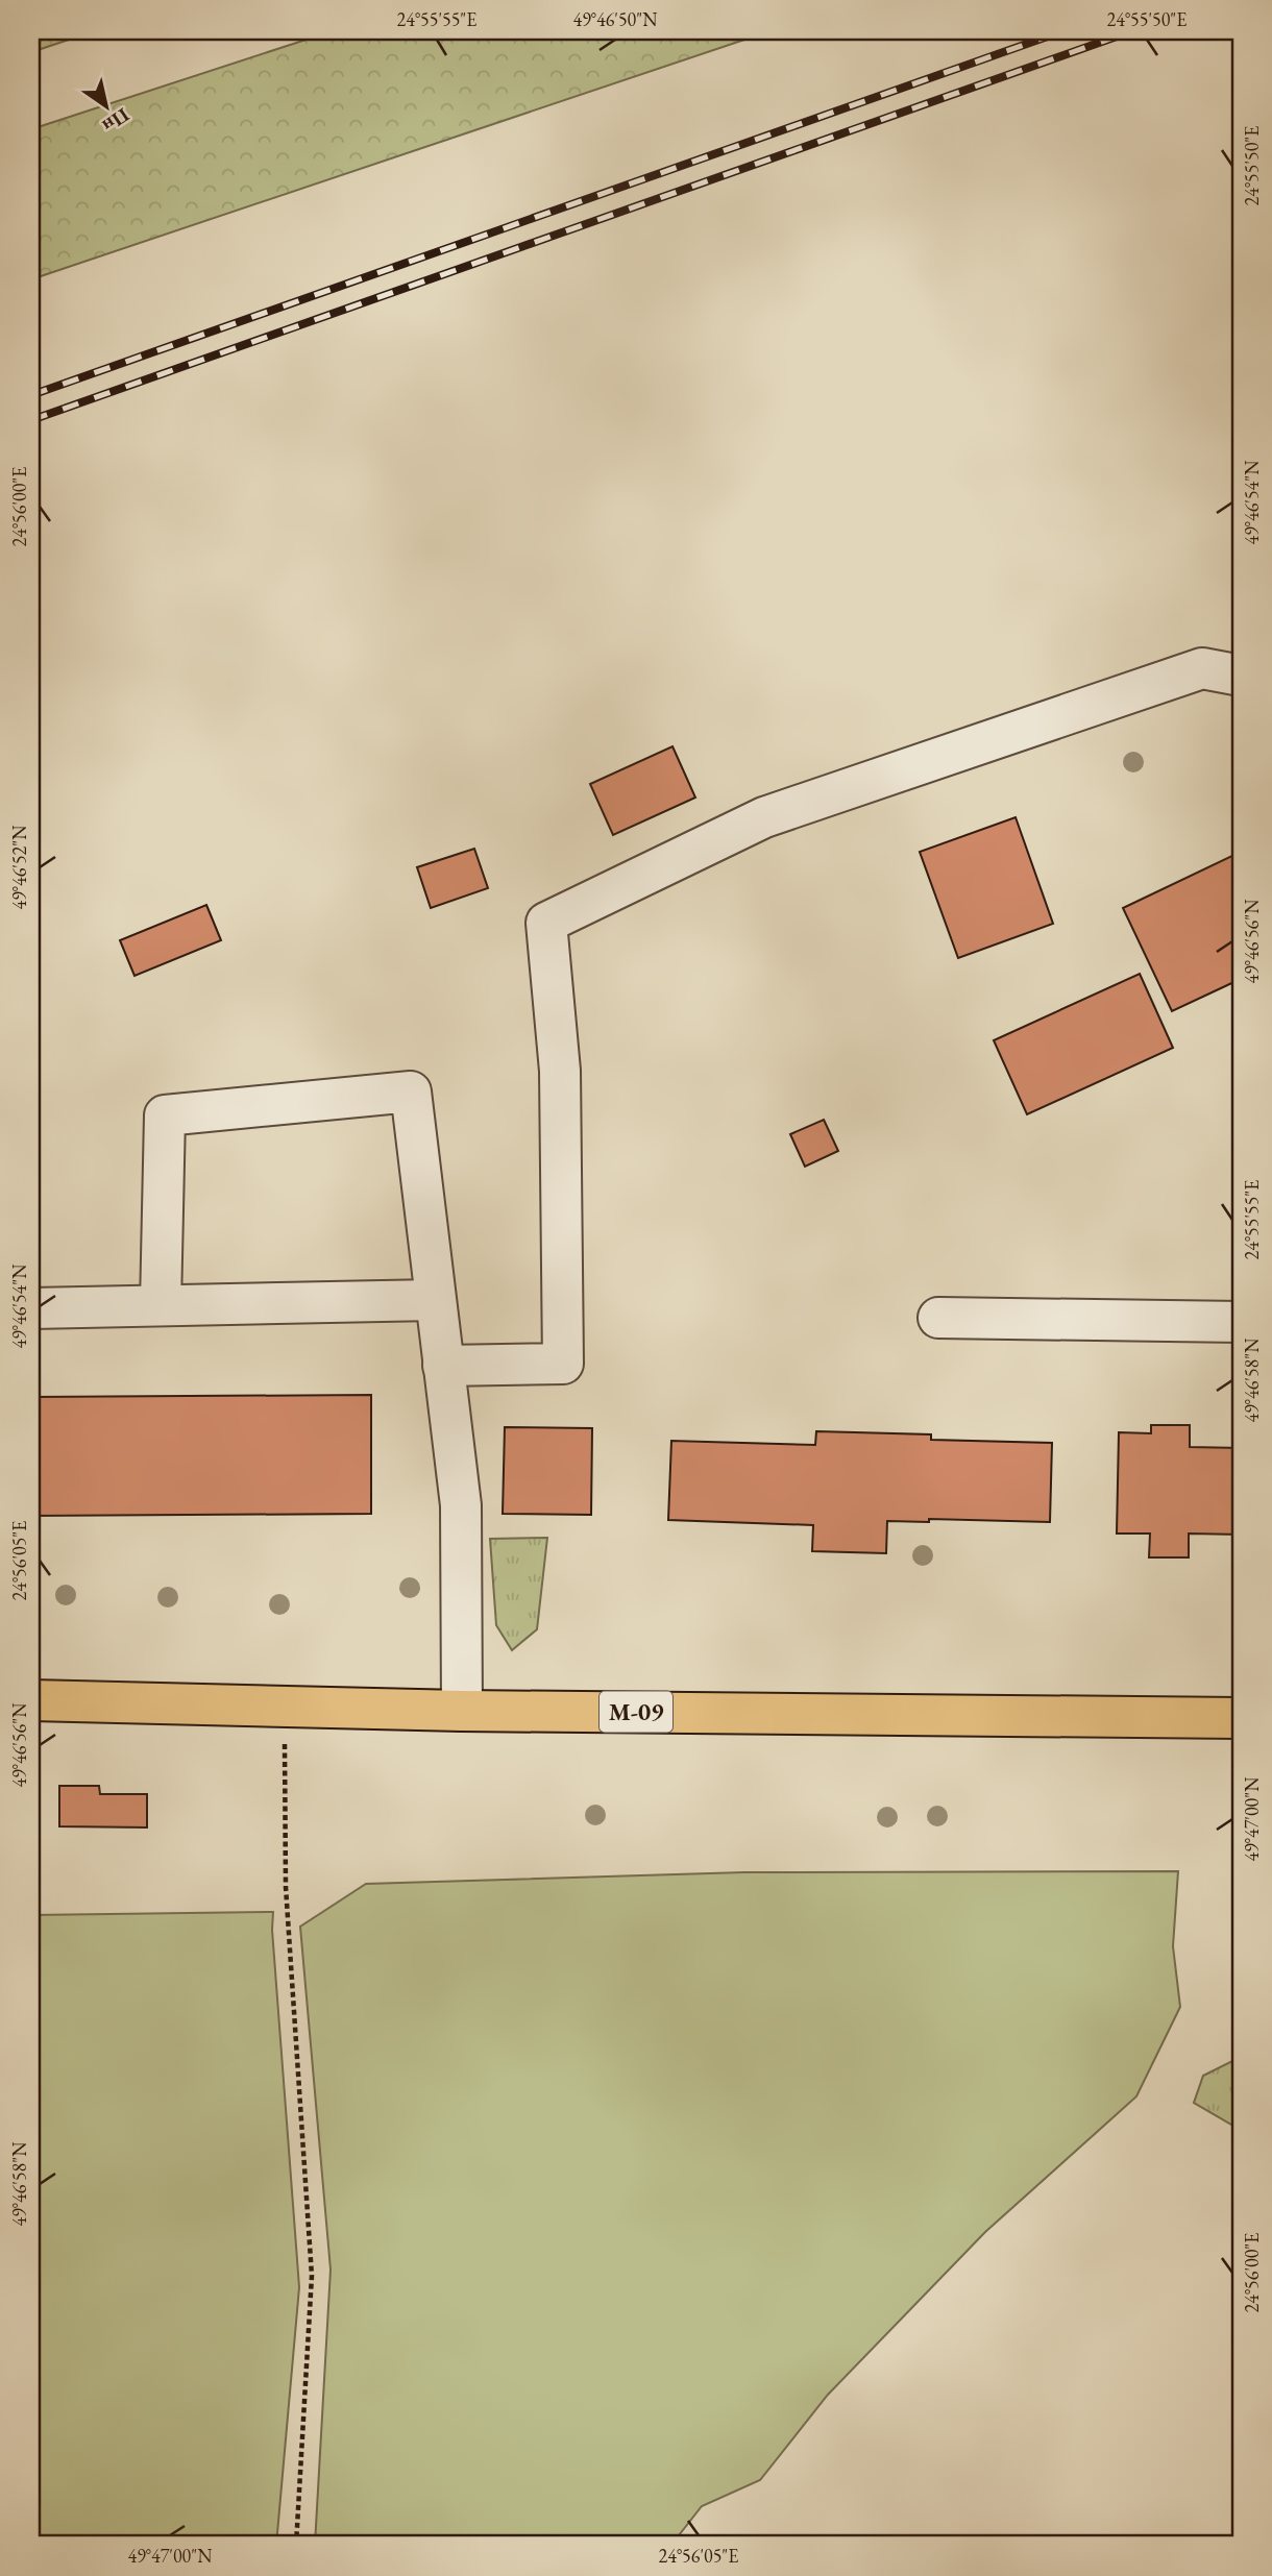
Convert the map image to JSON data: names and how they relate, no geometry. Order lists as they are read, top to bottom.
{
  "streets": {
    "highway": ["М-09"]
  },
  "north": "bottom right",
  "coordinates": [
    "24°55'55\"E",
    "49°46'50\"N",
    "24°55'50\"E",
    "49°46'54\"N",
    "24°56'00\"E",
    "49°46'52\"N",
    "49°46'56\"N",
    "49°46'58\"N",
    "24°56'05\"E",
    "49°47'00\"N"
  ]
}
